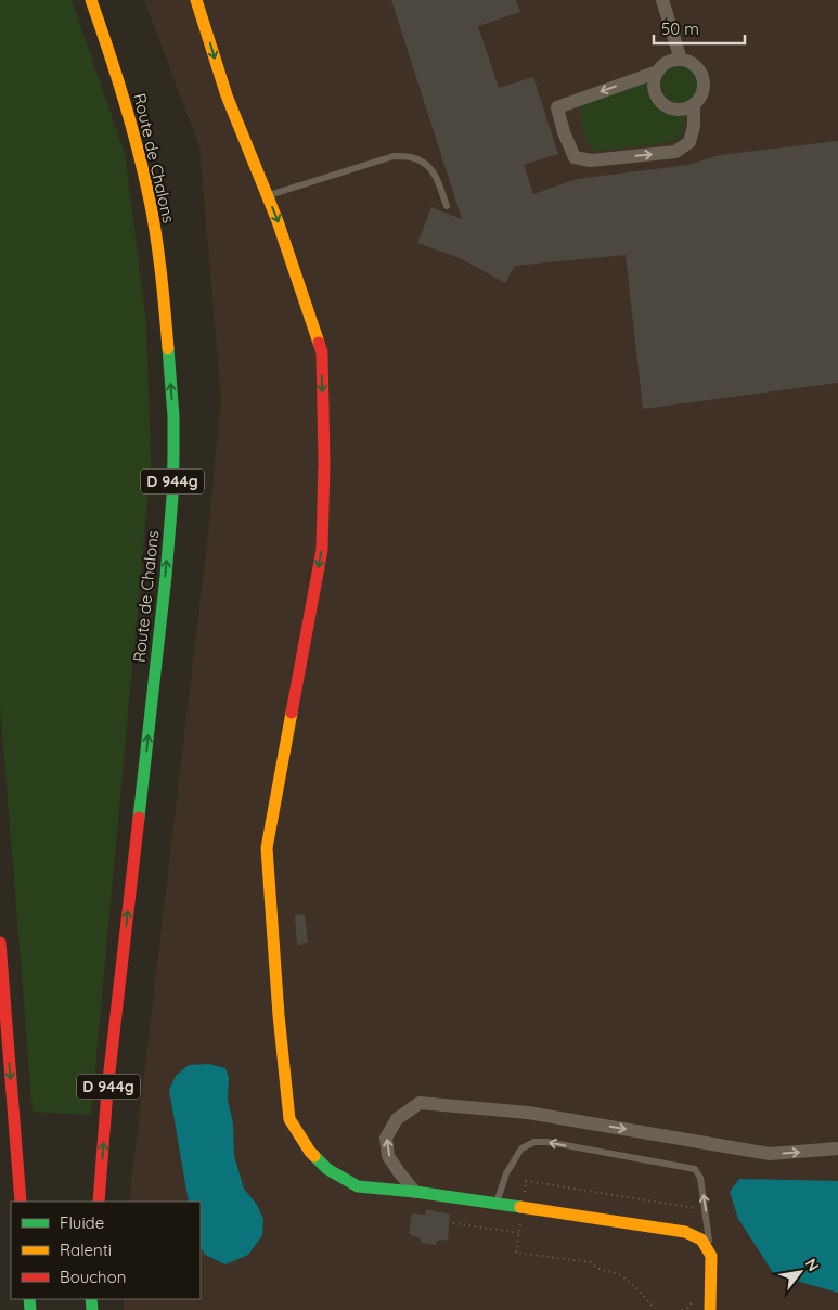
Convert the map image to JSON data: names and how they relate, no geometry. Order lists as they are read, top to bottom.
{
  "streets": {
    "street": ["Route de Chalons", "D 944g"]
  },
  "one_way": ["Route de Chalons"],
  "legend": ["Fluide", "Ralenti", "Bouchon"],
  "scale_bar": "50 m",
  "north": "top right"
}
